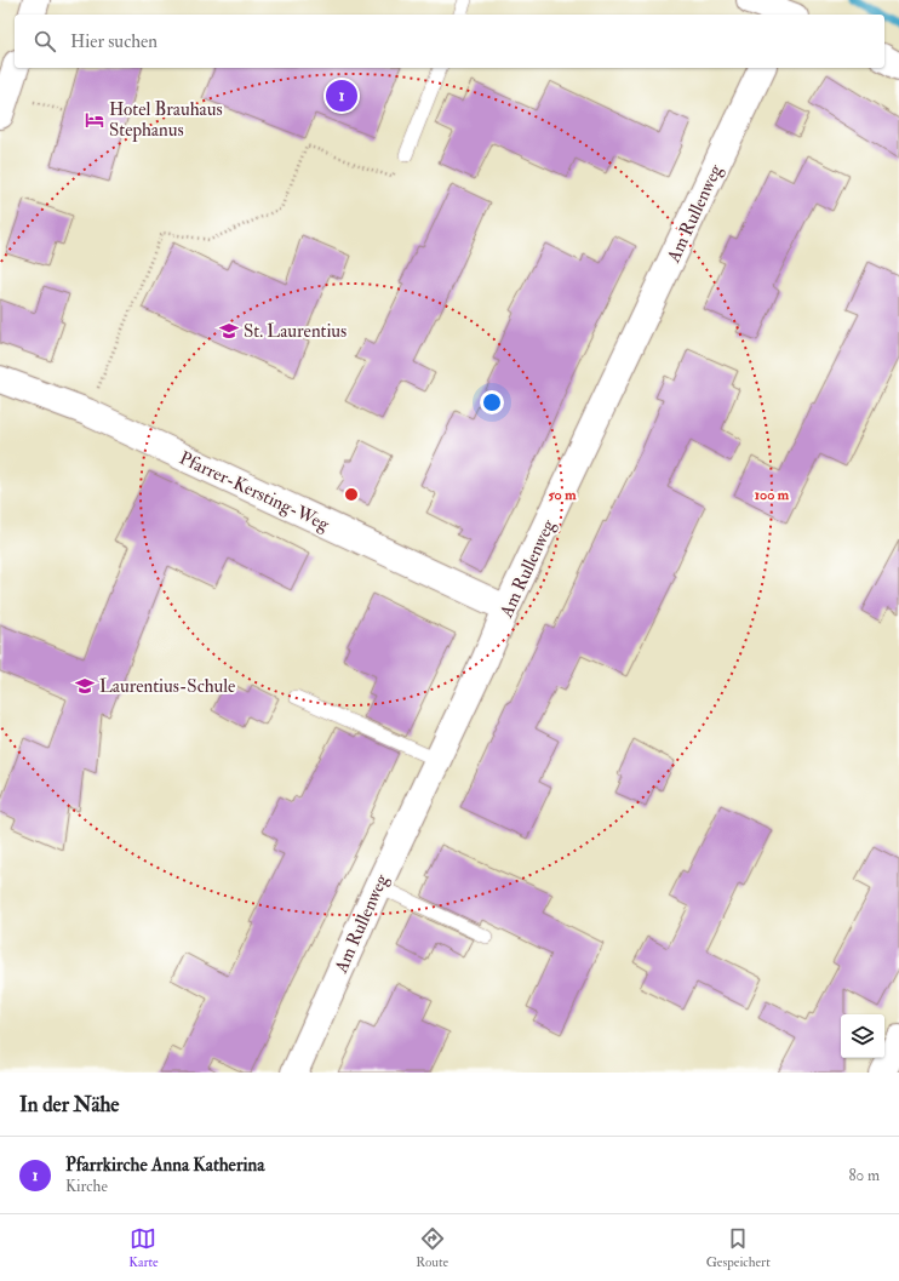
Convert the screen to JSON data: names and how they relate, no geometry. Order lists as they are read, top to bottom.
{
  "streets": {
    "street": ["Am Rullenweg", "Pfarrer-Kersting-Weg"]
  },
  "crossings": [
    ["Am Rullenweg", "Pfarrer-Kersting-Weg"]
  ],
  "places": {
    "hotel": ["Hotel Brauhaus Stephanus"],
    "school or university": ["St. Laurentius", "Laurentius-Schule"]
  },
  "page": {
    "search": "Hier suchen",
    "pins": "1",
    "heading": "In der Nähe",
    "list": [
      {
        "mark": "1",
        "name": "Pfarrkirche Anna Katherina",
        "note": "Kirche",
        "value": "80 m"
      }
    ],
    "nav": ["Karte", "Route", "Gespeichert"]
  },
  "rings": ["50 m", "100 m"]
}
